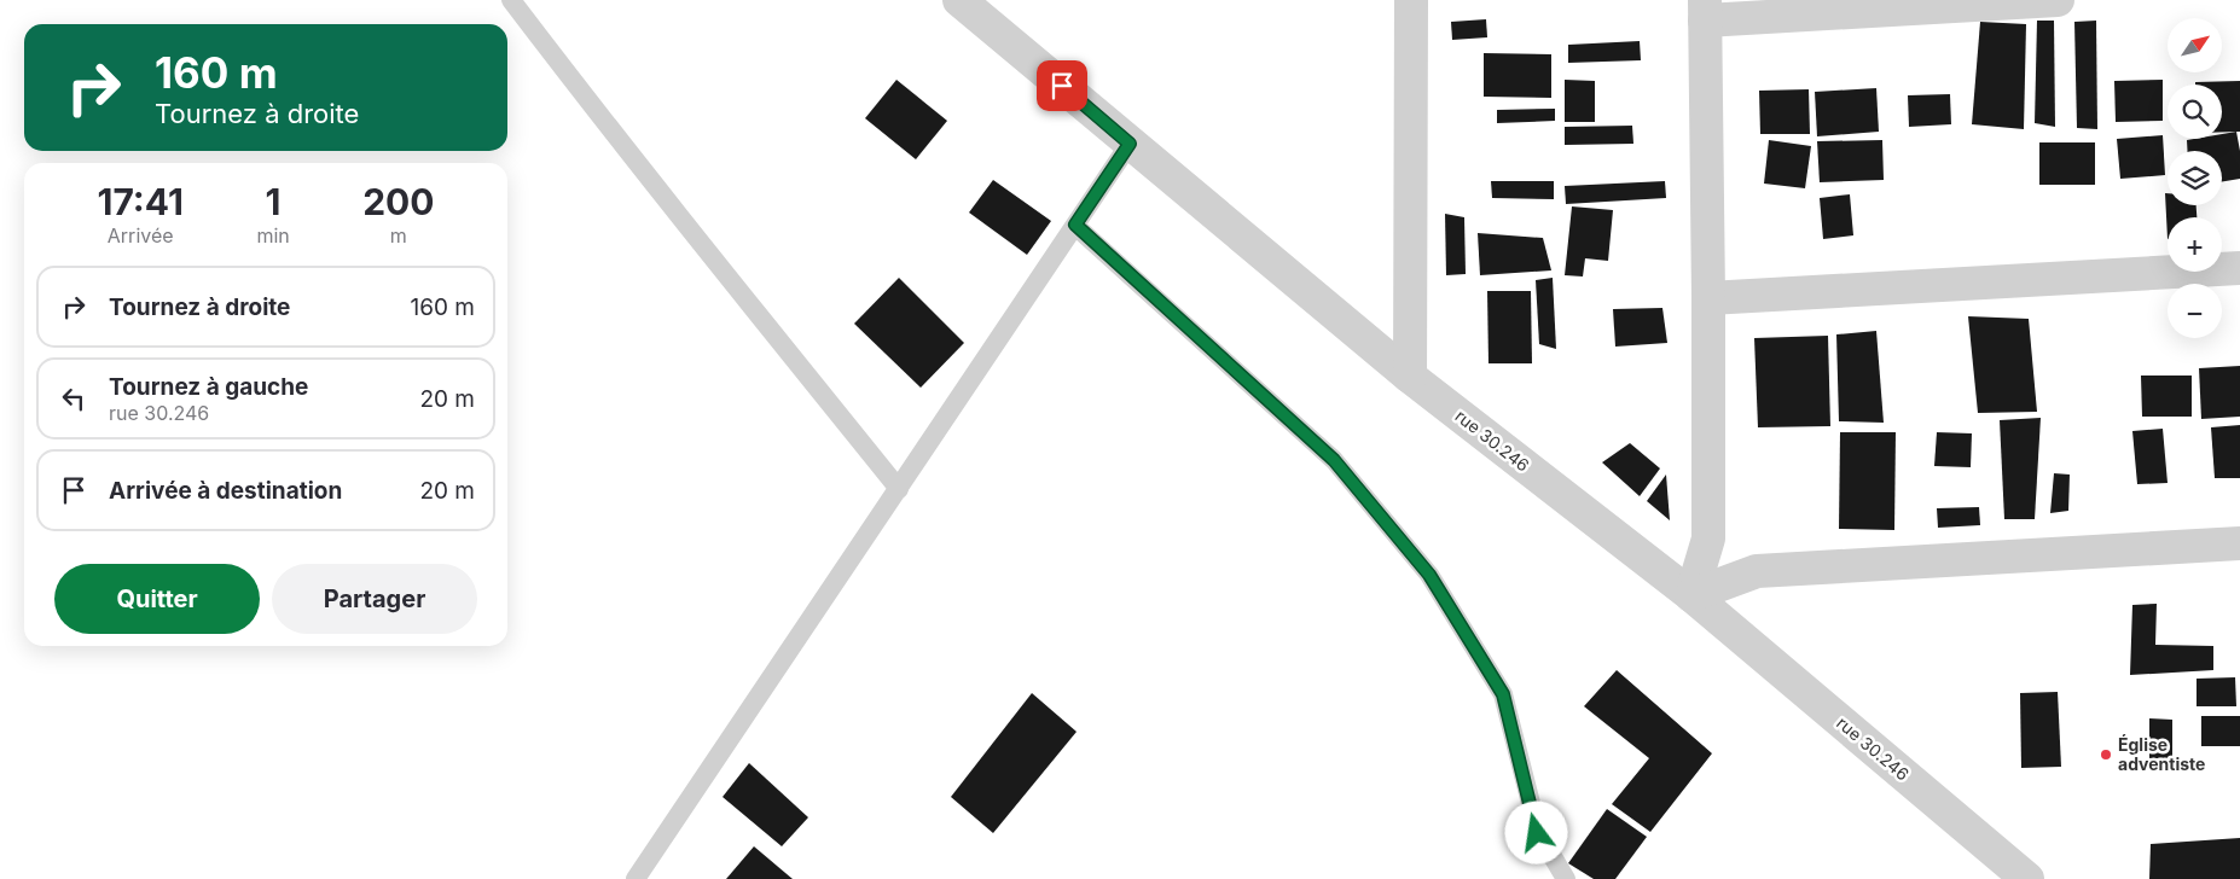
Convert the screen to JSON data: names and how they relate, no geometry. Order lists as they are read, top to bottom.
{
  "streets": {
    "street": ["rue 30.246"]
  },
  "places": ["Église adventiste"],
  "north": "top right",
  "page": {
    "map_buttons": ["+", "−"],
    "turn": ["160 m", "Tournez à droite"],
    "eta": [
      "17:41",
      "Arrivée",
      "1",
      "min",
      "200",
      "m"
    ],
    "list": [
      {
        "name": "Tournez à droite",
        "value": "160 m"
      },
      {
        "name": "Tournez à gauche",
        "note": "rue 30.246",
        "value": "20 m"
      },
      {
        "name": "Arrivée à destination",
        "value": "20 m"
      }
    ],
    "buttons": ["Quitter", "Partager"]
  }
}
